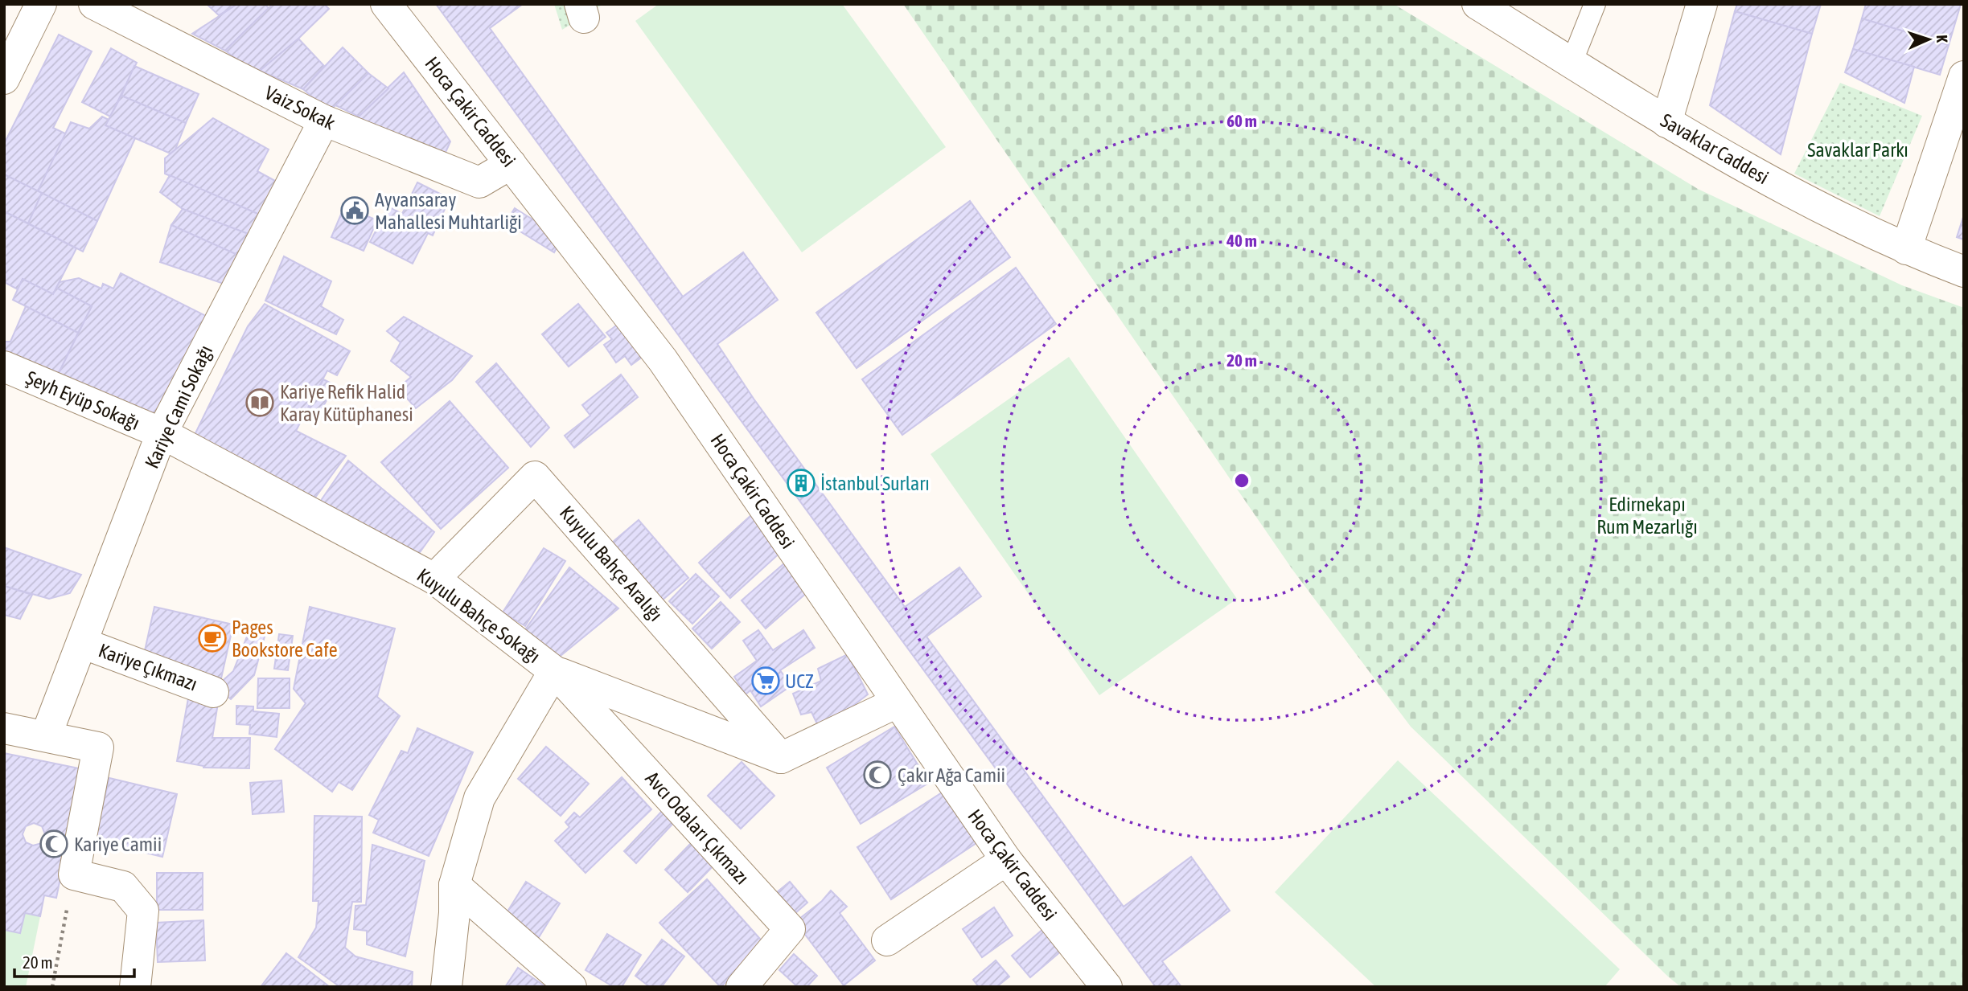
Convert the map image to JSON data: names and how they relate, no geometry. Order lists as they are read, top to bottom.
{
  "streets": {
    "street": [
      "Vaiz Sokak",
      "Hoca Çakir Caddesi",
      "Savaklar Caddesi",
      "Şeyh Eyüp Sokağı",
      "Kariye Cami Sokağı",
      "Kuyulu Bahçe Aralığı",
      "Kuyulu Bahçe Sokağı",
      "Kariye Çıkmazı",
      "Avcı Odaları Çıkmazı"
    ]
  },
  "crossings": [
    ["Vaiz Sokak", "Hoca Çakir Caddesi"],
    ["Vaiz Sokak", "Kariye Cami Sokağı"],
    ["Şeyh Eyüp Sokağı", "Kariye Cami Sokağı"],
    ["Şeyh Eyüp Sokağı", "Kuyulu Bahçe Sokağı"],
    ["Kariye Cami Sokağı", "Kuyulu Bahçe Sokağı"],
    ["Kariye Cami Sokağı", "Kariye Çıkmazı"],
    ["Kuyulu Bahçe Aralığı", "Kuyulu Bahçe Sokağı"],
    ["Kuyulu Bahçe Sokağı", "Avcı Odaları Çıkmazı"]
  ],
  "parks": ["Savaklar Parkı", "Edirnekapı Rum Mezarlığı"],
  "places": {
    "public building": ["Ayvansaray Mahallesi Muhtarliği"],
    "library": ["Kariye Refik Halid Karay Kütüphanesi"],
    "building": ["İstanbul Surları"],
    "cafe": ["Pages Bookstore Cafe"],
    "supermarket": ["UCZ"],
    "mosque": ["Çakır Ağa Camii", "Kariye Camii"]
  },
  "scale_bar": "20 m",
  "north": "right",
  "rings": ["60 m", "40 m", "20 m"]
}
